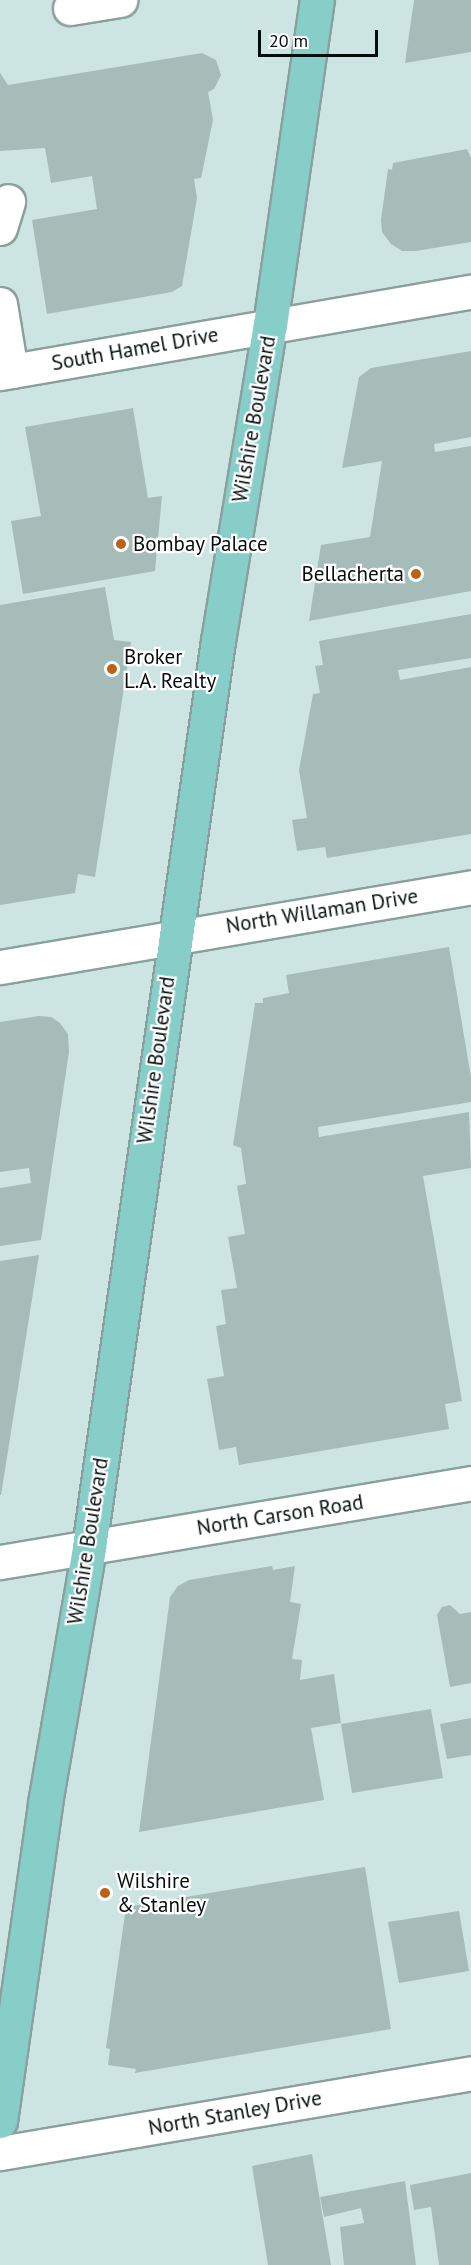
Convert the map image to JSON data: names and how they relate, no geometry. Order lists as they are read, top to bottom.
{
  "streets": {
    "main road": ["Wilshire Boulevard"],
    "street": [
      "South Hamel Drive",
      "North Willaman Drive",
      "North Carson Road",
      "North Stanley Drive"
    ]
  },
  "crossings": [
    ["South Hamel Drive", "Wilshire Boulevard"],
    ["Wilshire Boulevard", "North Willaman Drive"],
    ["Wilshire Boulevard", "North Carson Road"]
  ],
  "places": [
    "Bombay Palace",
    "Bellacherta",
    "Broker L.A. Realty",
    "Wilshire & Stanley"
  ],
  "scale_bar": "20 m"
}
